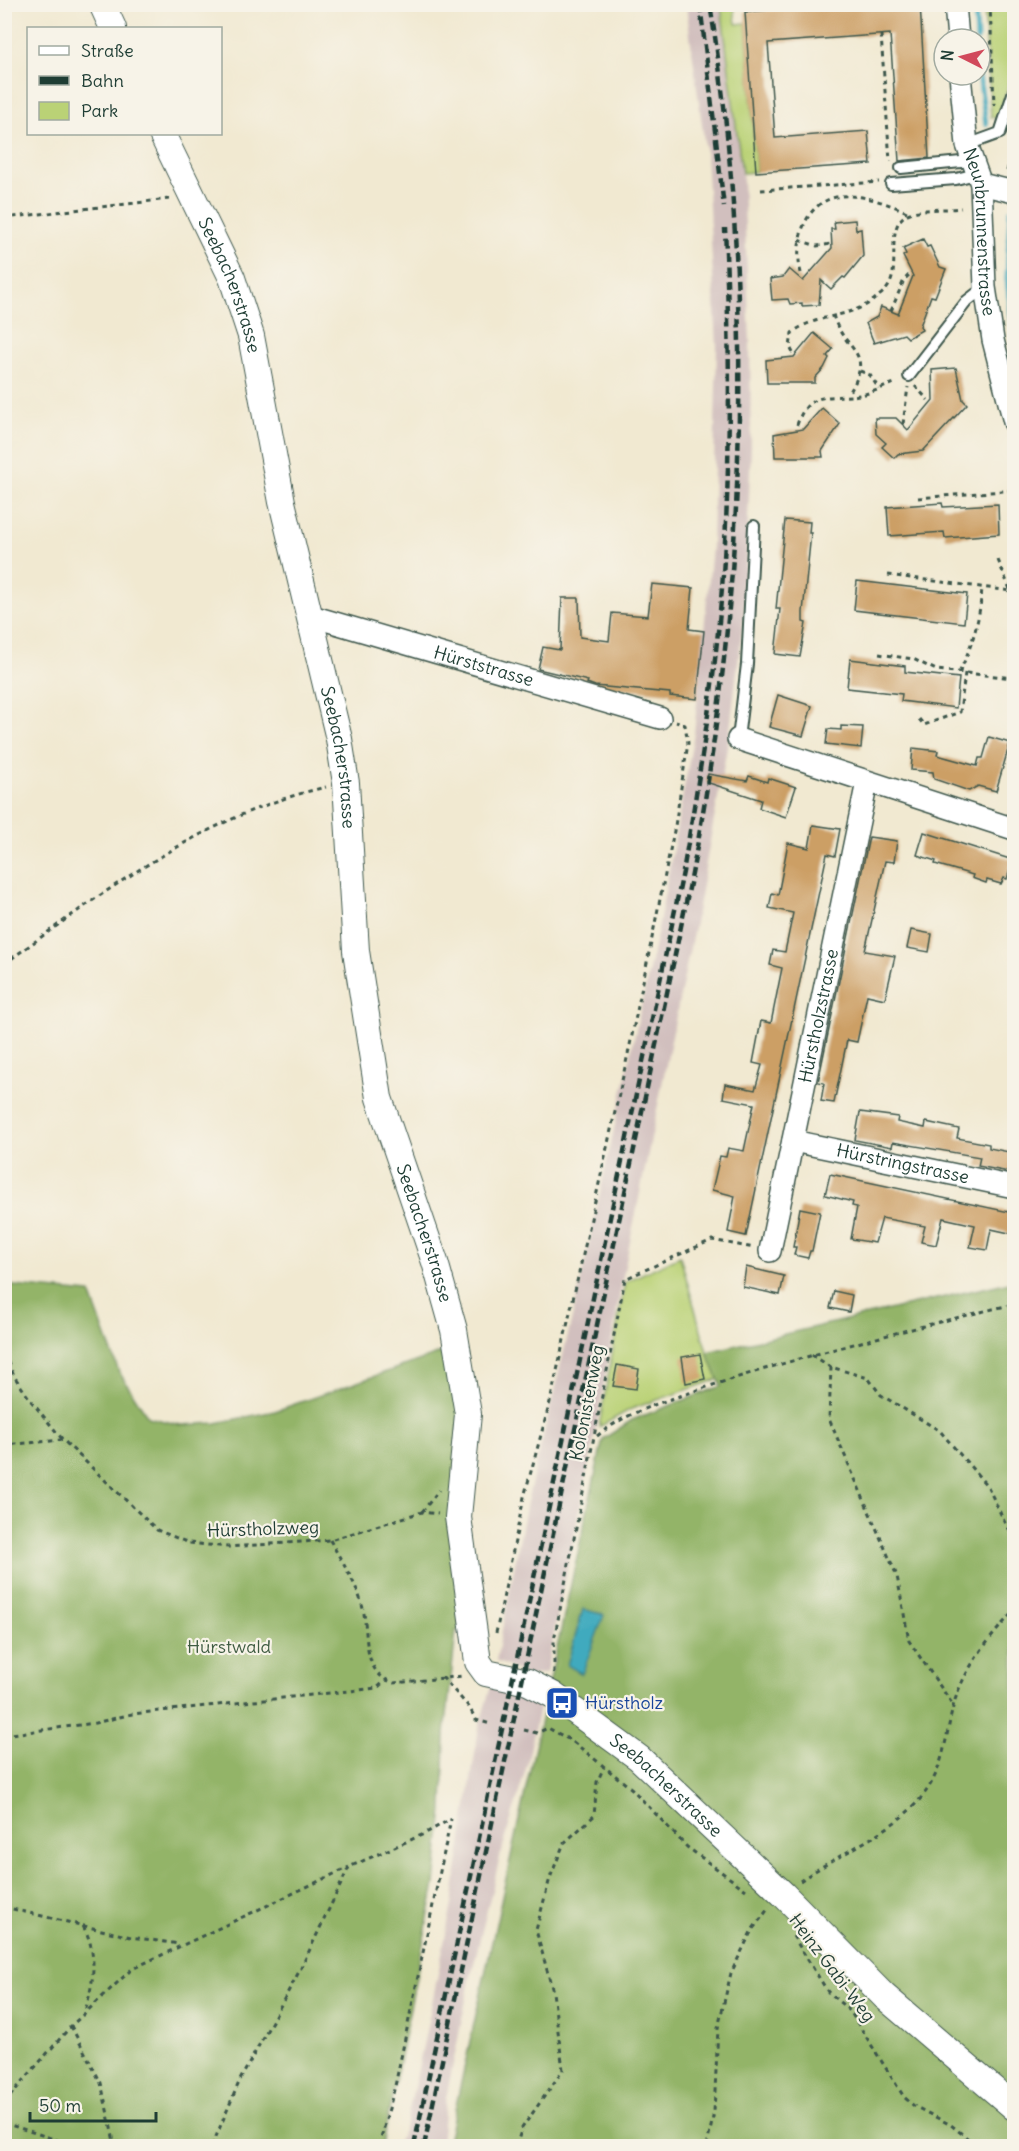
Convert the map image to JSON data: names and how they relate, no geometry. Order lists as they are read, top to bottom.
{
  "streets": {
    "street": [
      "Neunbrunnenstrasse",
      "Seebacherstrasse",
      "Hürststrasse",
      "Hürstholzstrasse",
      "Hürstringstrasse"
    ],
    "path": ["Kolonistenweg", "Hürstholzweg", "Heinz Gabi-Weg"]
  },
  "crossings": [
    ["Seebacherstrasse", "Hürststrasse"],
    ["Seebacherstrasse", "Hürstholzweg"],
    ["Hürstholzstrasse", "Hürstringstrasse"],
    ["Hürstholzstrasse", "Kolonistenweg"]
  ],
  "parks": ["Hürstwald"],
  "places": {
    "bus stop": ["Hürstholz"]
  },
  "legend": ["Straße", "Bahn", "Park"],
  "scale_bar": "50 m",
  "north": "left"
}
